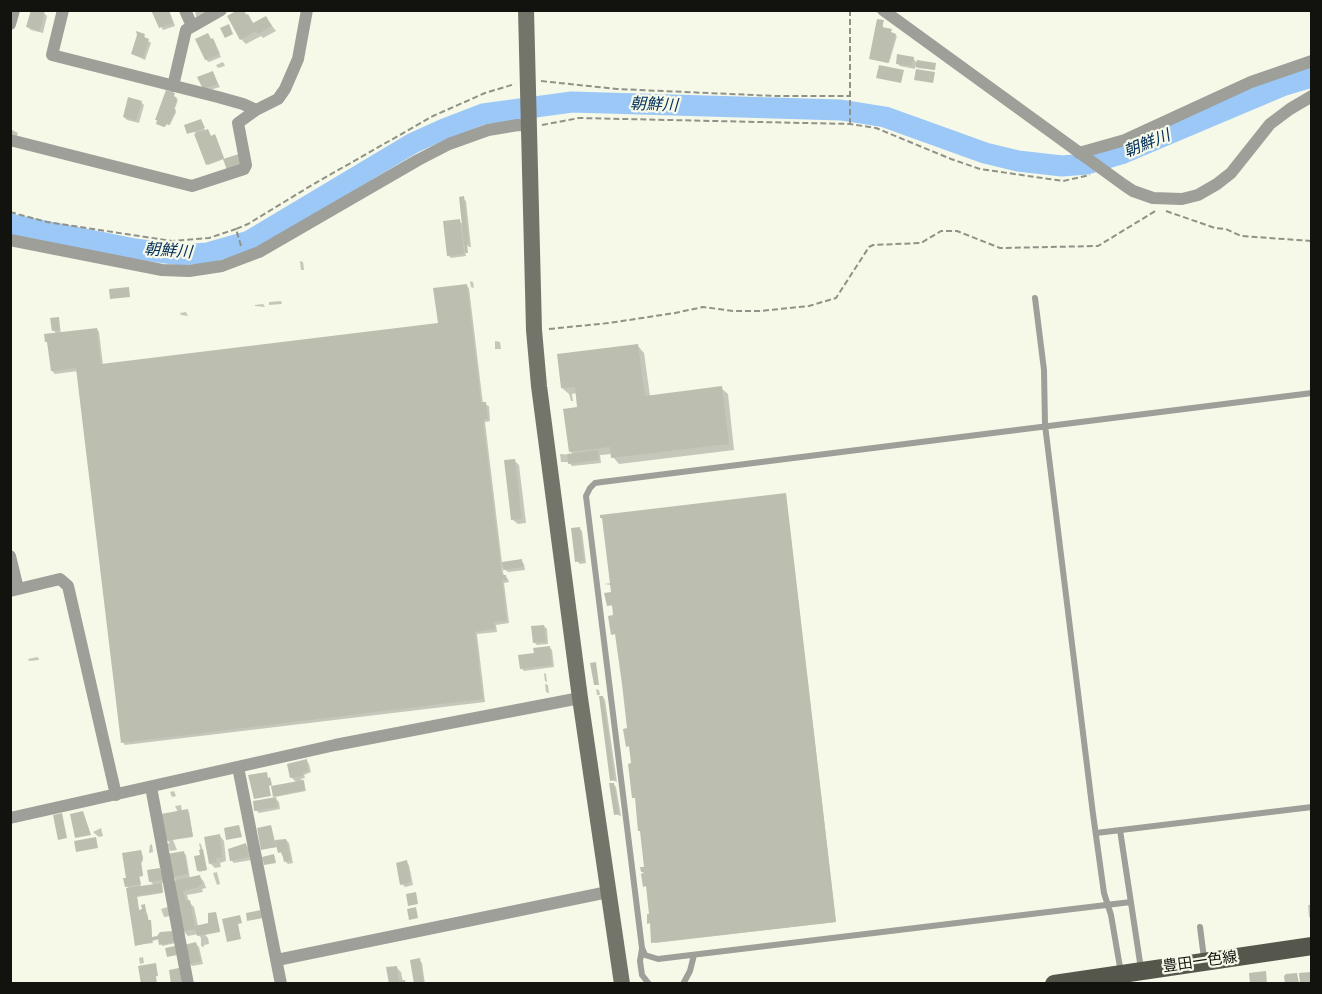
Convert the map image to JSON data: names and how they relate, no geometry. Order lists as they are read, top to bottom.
{
  "streets": {
    "main road": ["豊田一色線"]
  },
  "water": ["朝鮮川"]
}
